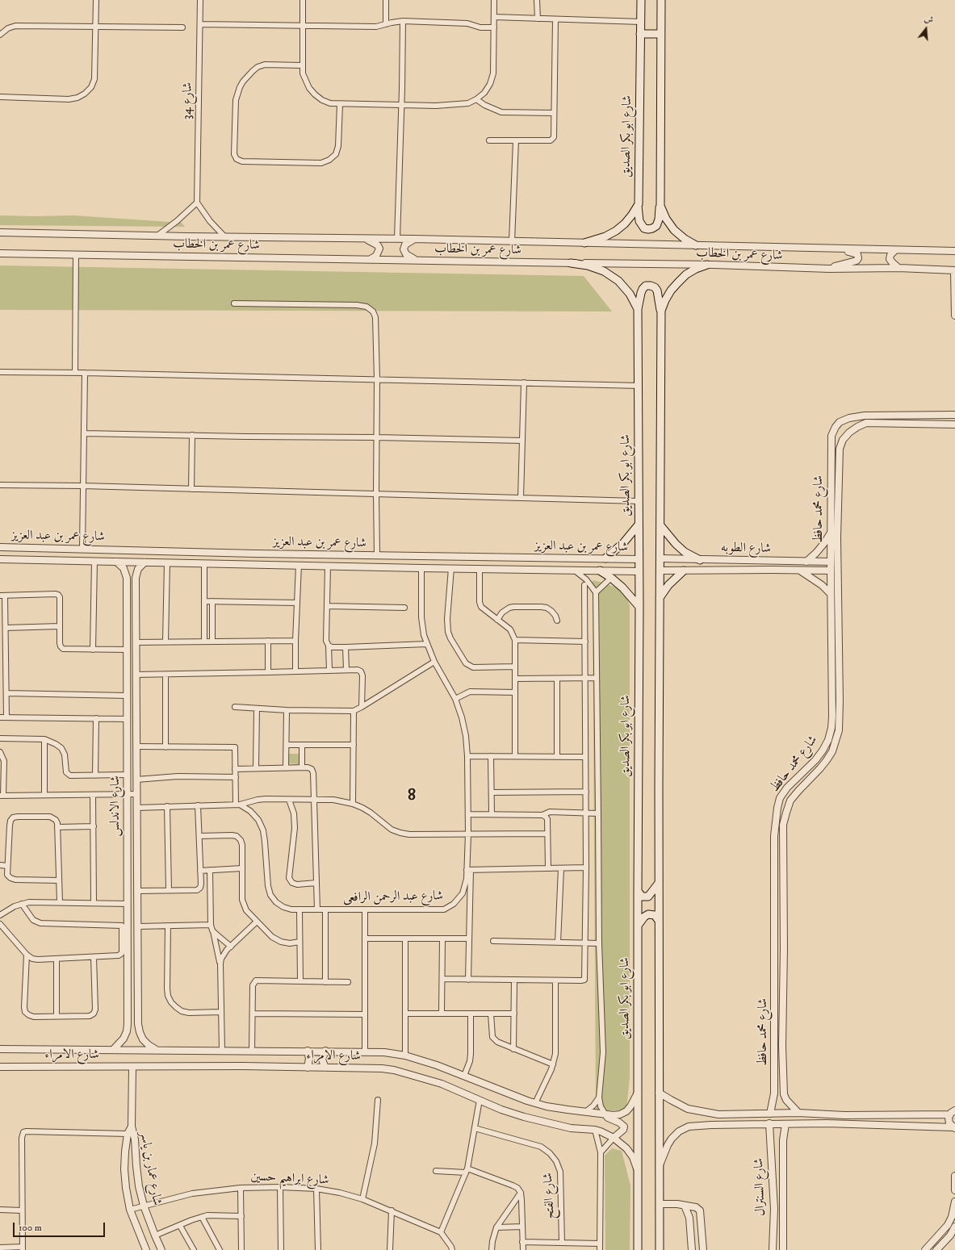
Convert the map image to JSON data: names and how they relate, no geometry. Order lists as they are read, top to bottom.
{
  "streets": {
    "main road": ["شارع ابو بكر الصديق"],
    "street": [
      "شارع 34",
      "شارع عمر بن الخطاب",
      "شارع محمد حافظ",
      "شارع عمر بن عبد العزيز",
      "شارع الطوبه",
      "شارع الاندلس",
      "شارع عبد الرحمن الرافعى",
      "شارع الامراء",
      "شارع عمار بن ياسر",
      "شارع ابراهيم حسين",
      "شارع السنترال",
      "شارع الفتح"
    ]
  },
  "crossings": [
    ["شارع ابو بكر الصديق", "شارع عمر بن الخطاب"],
    ["شارع ابو بكر الصديق", "شارع عمر بن عبد العزيز"],
    ["شارع ابو بكر الصديق", "شارع الامراء"],
    ["شارع محمد حافظ", "شارع الطوبه"],
    ["شارع عمر بن عبد العزيز", "شارع الاندلس"],
    ["شارع عمر بن عبد العزيز", "شارع عبد الرحمن الرافعى"],
    ["شارع الاندلس", "شارع الامراء"],
    ["شارع الامراء", "شارع عمار بن ياسر"],
    ["شارع عمار بن ياسر", "شارع ابراهيم حسين"]
  ],
  "districts": ["8"],
  "scale_bar": "100 m",
  "north": "top"
}
